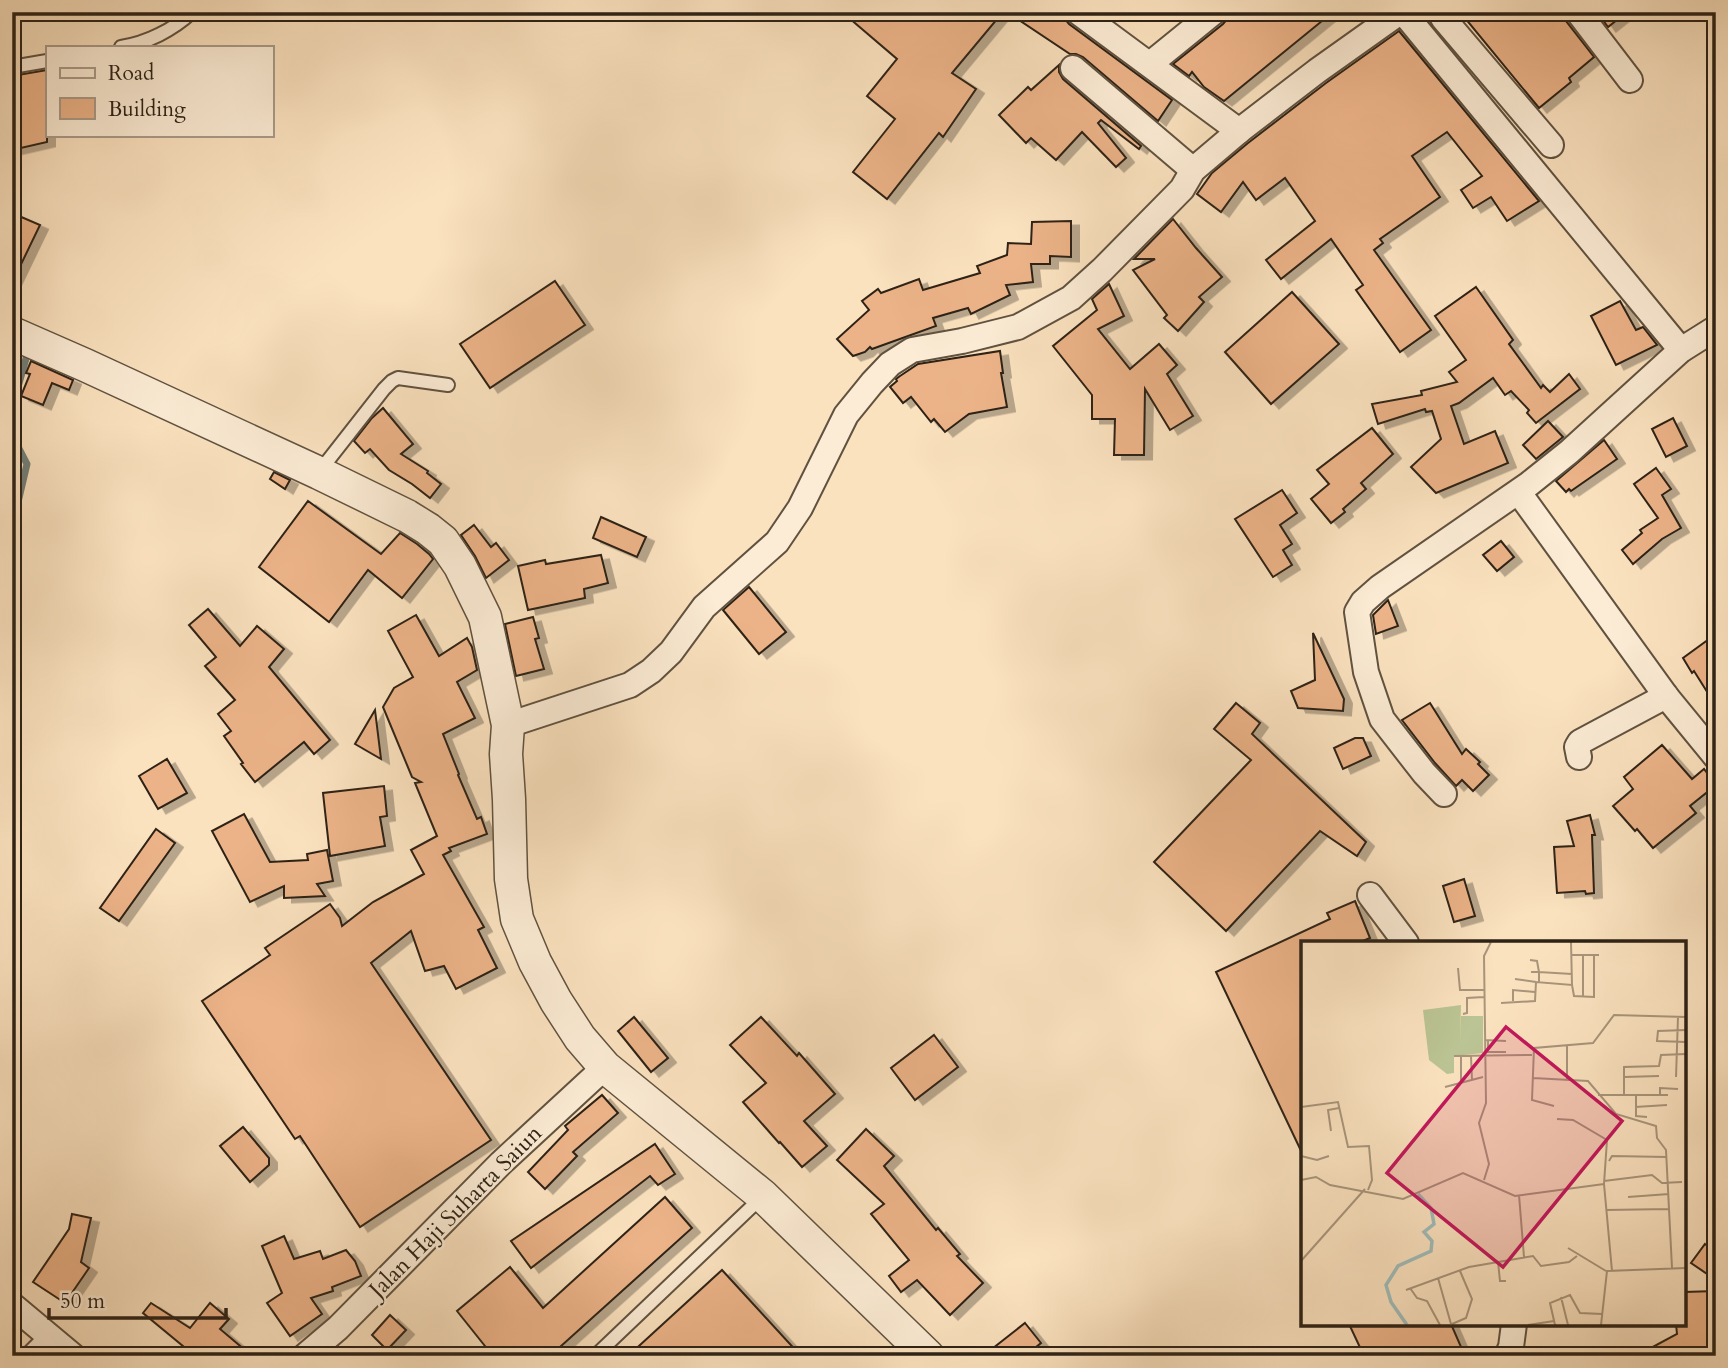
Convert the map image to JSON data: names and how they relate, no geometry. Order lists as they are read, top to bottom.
{
  "streets": {
    "street": ["Jalan Haji Suharta Saiun"]
  },
  "legend": ["Road", "Building"],
  "scale_bar": "50 m"
}
